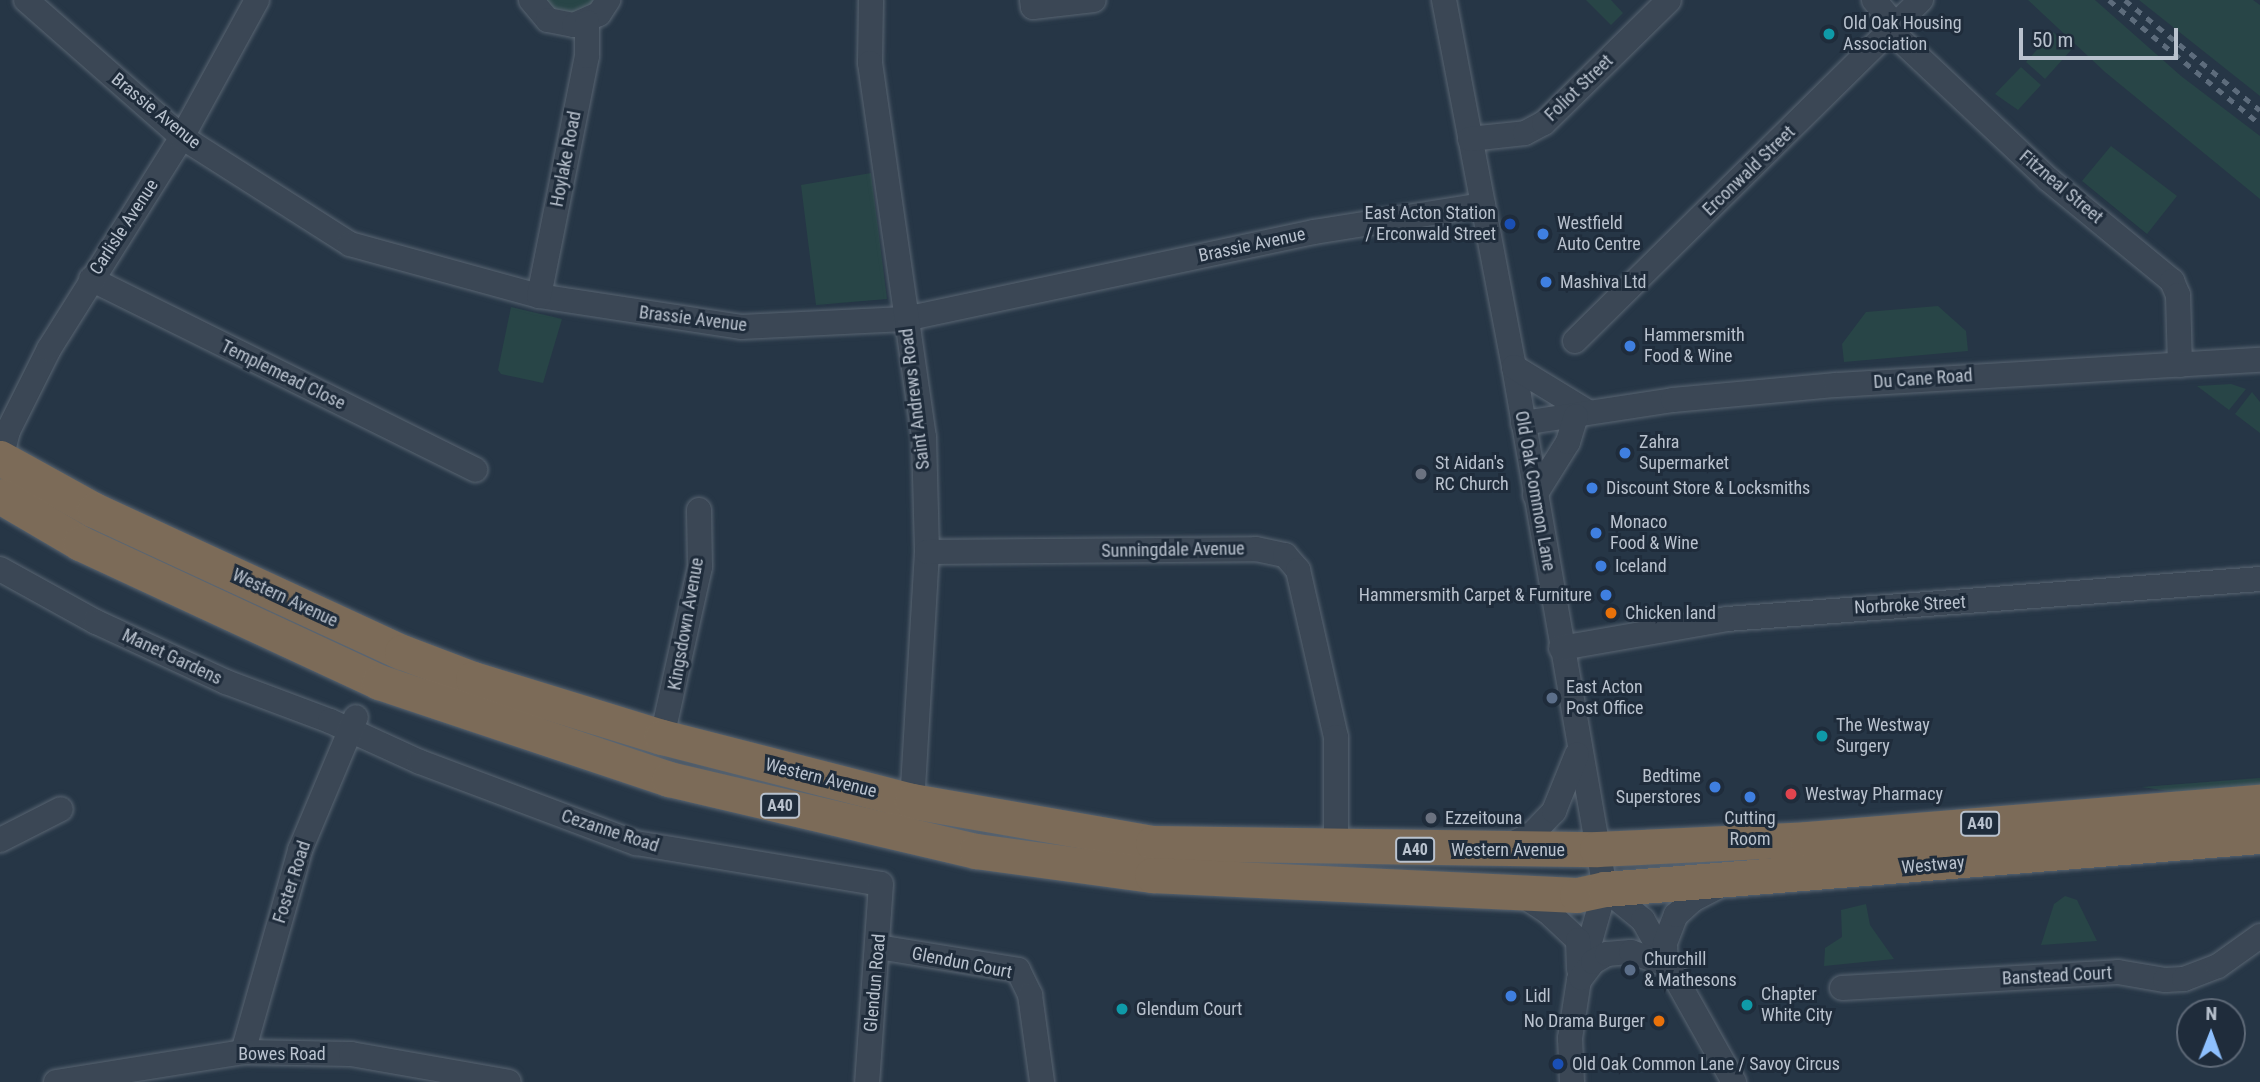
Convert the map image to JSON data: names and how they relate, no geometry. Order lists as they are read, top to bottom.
{
  "streets": {
    "highway": ["Western Avenue", "A40", "Westway"],
    "street": [
      "Foliot Street",
      "Brassie Avenue",
      "Hoylake Road",
      "Erconwald Street",
      "Fitzneal Street",
      "Carlisle Avenue",
      "Templemead Close",
      "Du Cane Road",
      "Saint Andrews Road",
      "Old Oak Common Lane",
      "Sunningdale Avenue",
      "Norbroke Street",
      "Kingsdown Avenue",
      "Manet Gardens",
      "Cezanne Road",
      "Foster Road",
      "Glendun Court",
      "Banstead Court",
      "Glendun Road",
      "Bowes Road"
    ]
  },
  "crossings": [
    ["Foliot Street", "Old Oak Common Lane"],
    ["Brassie Avenue", "Hoylake Road"],
    ["Brassie Avenue", "Carlisle Avenue"],
    ["Brassie Avenue", "Saint Andrews Road"],
    ["Brassie Avenue", "Old Oak Common Lane"],
    ["Erconwald Street", "Fitzneal Street"],
    ["Fitzneal Street", "Du Cane Road"],
    ["Carlisle Avenue", "Templemead Close"],
    ["Carlisle Avenue", "Western Avenue"],
    ["Du Cane Road", "Old Oak Common Lane"],
    ["Saint Andrews Road", "Sunningdale Avenue"],
    ["Saint Andrews Road", "Western Avenue"],
    ["Old Oak Common Lane", "Western Avenue"],
    ["Old Oak Common Lane", "Norbroke Street"],
    ["Old Oak Common Lane", "Westway"],
    ["Sunningdale Avenue", "Western Avenue"],
    ["Western Avenue", "Kingsdown Avenue"],
    ["Western Avenue", "Westway"],
    ["Manet Gardens", "Cezanne Road"],
    ["Manet Gardens", "Foster Road"],
    ["Cezanne Road", "Foster Road"],
    ["Cezanne Road", "Glendun Road"],
    ["Foster Road", "Bowes Road"],
    ["Glendun Court", "Glendun Road"]
  ],
  "places": [
    "Old Oak Housing Association",
    "East Acton Station / Erconwald Street",
    "Westfield Auto Centre",
    "Mashiva Ltd",
    "Hammersmith Food & Wine",
    "Zahra Supermarket",
    "St Aidan's RC Church",
    "Discount Store & Locksmiths",
    "Monaco Food & Wine",
    "Iceland",
    "Hammersmith Carpet & Furniture",
    "Chicken land",
    "East Acton Post Office",
    "The Westway Surgery",
    "Bedtime Superstores",
    "Westway Pharmacy",
    "Cutting Room",
    "Ezzeitouna",
    "Churchill & Mathesons",
    "Lidl",
    "Chapter White City",
    "Glendum Court",
    "No Drama Burger",
    "Old Oak Common Lane / Savoy Circus"
  ],
  "scale_bar": "50 m",
  "north": "top"
}
